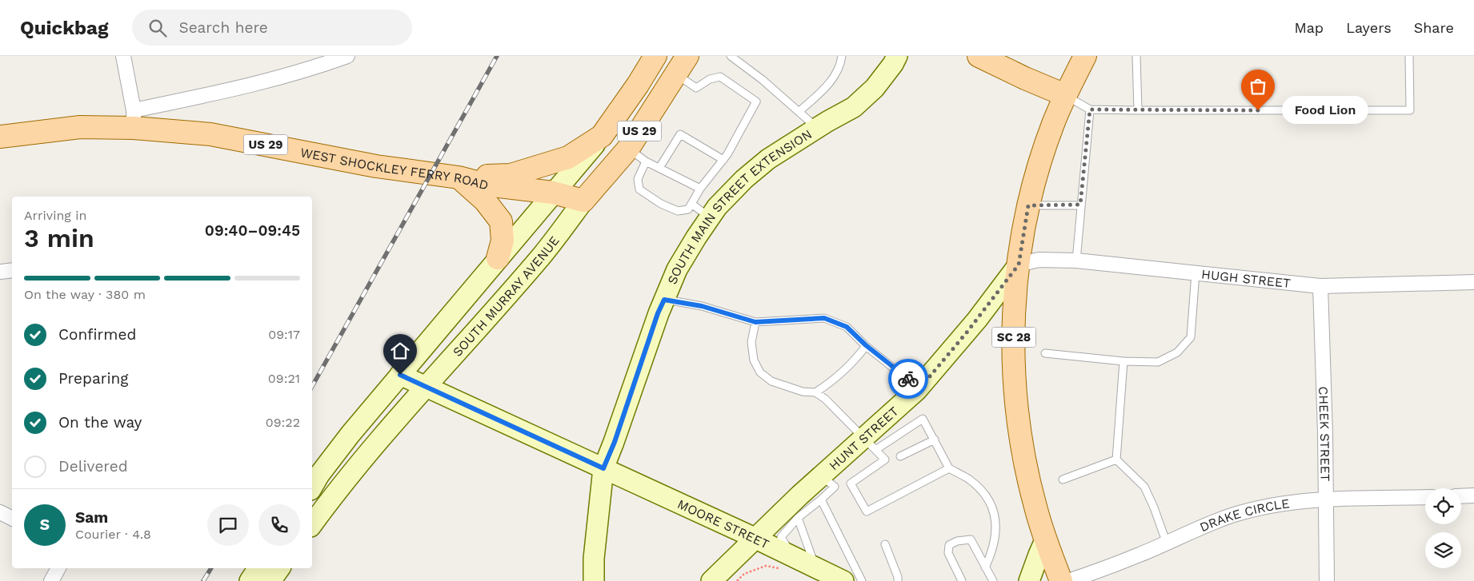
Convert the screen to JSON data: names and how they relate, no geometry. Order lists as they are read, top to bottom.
{
  "streets": {
    "main road": [
      "US 29",
      "WEST SHOCKLEY FERRY ROAD",
      "SOUTH MURRAY AVENUE",
      "SC 28"
    ],
    "street": [
      "SOUTH MAIN STREET EXTENSION",
      "HUGH STREET",
      "CHEEK STREET",
      "HUNT STREET",
      "DRAKE CIRCLE",
      "MOORE STREET"
    ]
  },
  "crossings": [
    ["US 29", "WEST SHOCKLEY FERRY ROAD"],
    ["US 29", "SOUTH MURRAY AVENUE"],
    ["WEST SHOCKLEY FERRY ROAD", "SOUTH MURRAY AVENUE"],
    ["SOUTH MAIN STREET EXTENSION", "MOORE STREET"],
    ["HUGH STREET", "SC 28"],
    ["HUGH STREET", "CHEEK STREET"],
    ["HUGH STREET", "HUNT STREET"],
    ["SOUTH MURRAY AVENUE", "MOORE STREET"],
    ["SC 28", "HUNT STREET"],
    ["CHEEK STREET", "DRAKE CIRCLE"],
    ["HUNT STREET", "MOORE STREET"]
  ],
  "places": ["Food Lion"],
  "page": {
    "header": "Quickbag",
    "search": "Search here",
    "nav": ["Map", "Layers", "Share"],
    "bubble": "Food Lion",
    "heading": ["3 min", "Arriving in", "09:40–09:45"],
    "panel": ["Sam", "Courier · 4.8"],
    "bar": "On the way · 380 m",
    "list": [
      ["Confirmed", "09:17"],
      ["Preparing", "09:21"],
      ["On the way", "09:22"],
      "Delivered"
    ],
    "round": "S"
  }
}
